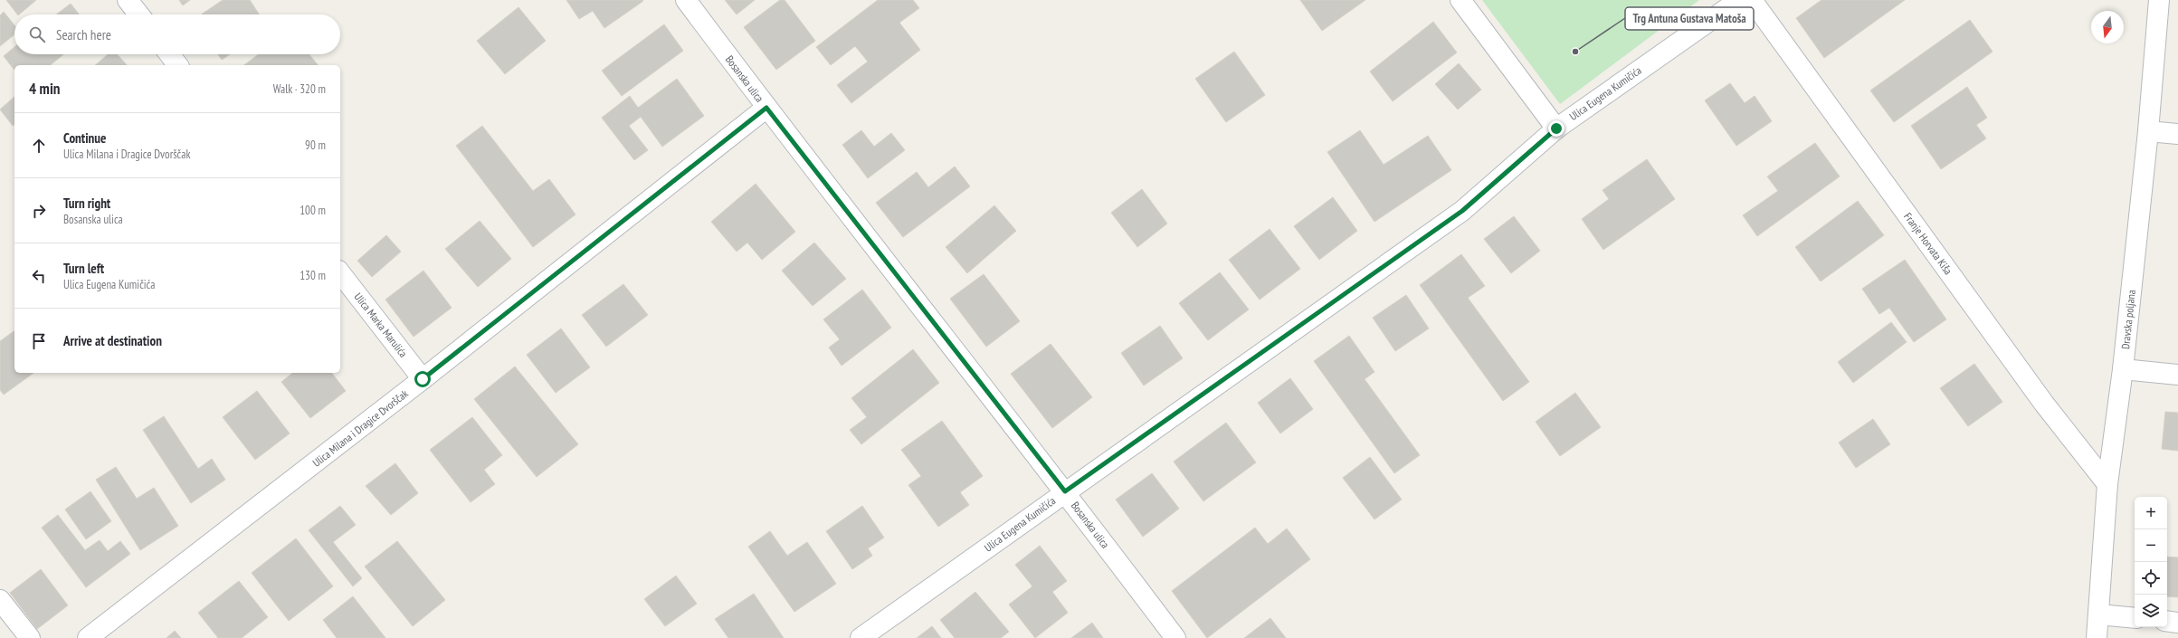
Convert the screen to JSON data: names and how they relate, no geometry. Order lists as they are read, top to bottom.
{
  "streets": {
    "street": [
      "Bosanska ulica",
      "Ulica Eugena Kumičića",
      "Franje Horvata Kiša",
      "Dravska poljana",
      "Ulica Marka Marulića",
      "Ulica Milana i Dragice Dvorščak"
    ]
  },
  "crossings": [
    ["Bosanska ulica", "Ulica Eugena Kumičića"],
    ["Bosanska ulica", "Ulica Milana i Dragice Dvorščak"],
    ["Franje Horvata Kiša", "Dravska poljana"],
    ["Ulica Marka Marulića", "Ulica Milana i Dragice Dvorščak"]
  ],
  "places": ["Trg Antuna Gustava Matoša"],
  "north": "bottom",
  "page": {
    "search": "Search here",
    "heading": ["4 min", "Walk · 320 m"],
    "list": [
      ["Continue", "Ulica Milana i Dragice Dvorščak", "90 m"],
      ["Turn right", "Bosanska ulica", "100 m"],
      ["Turn left", "Ulica Eugena Kumičića", "130 m"],
      "Arrive at destination"
    ],
    "map_buttons": ["+", "−"]
  }
}
